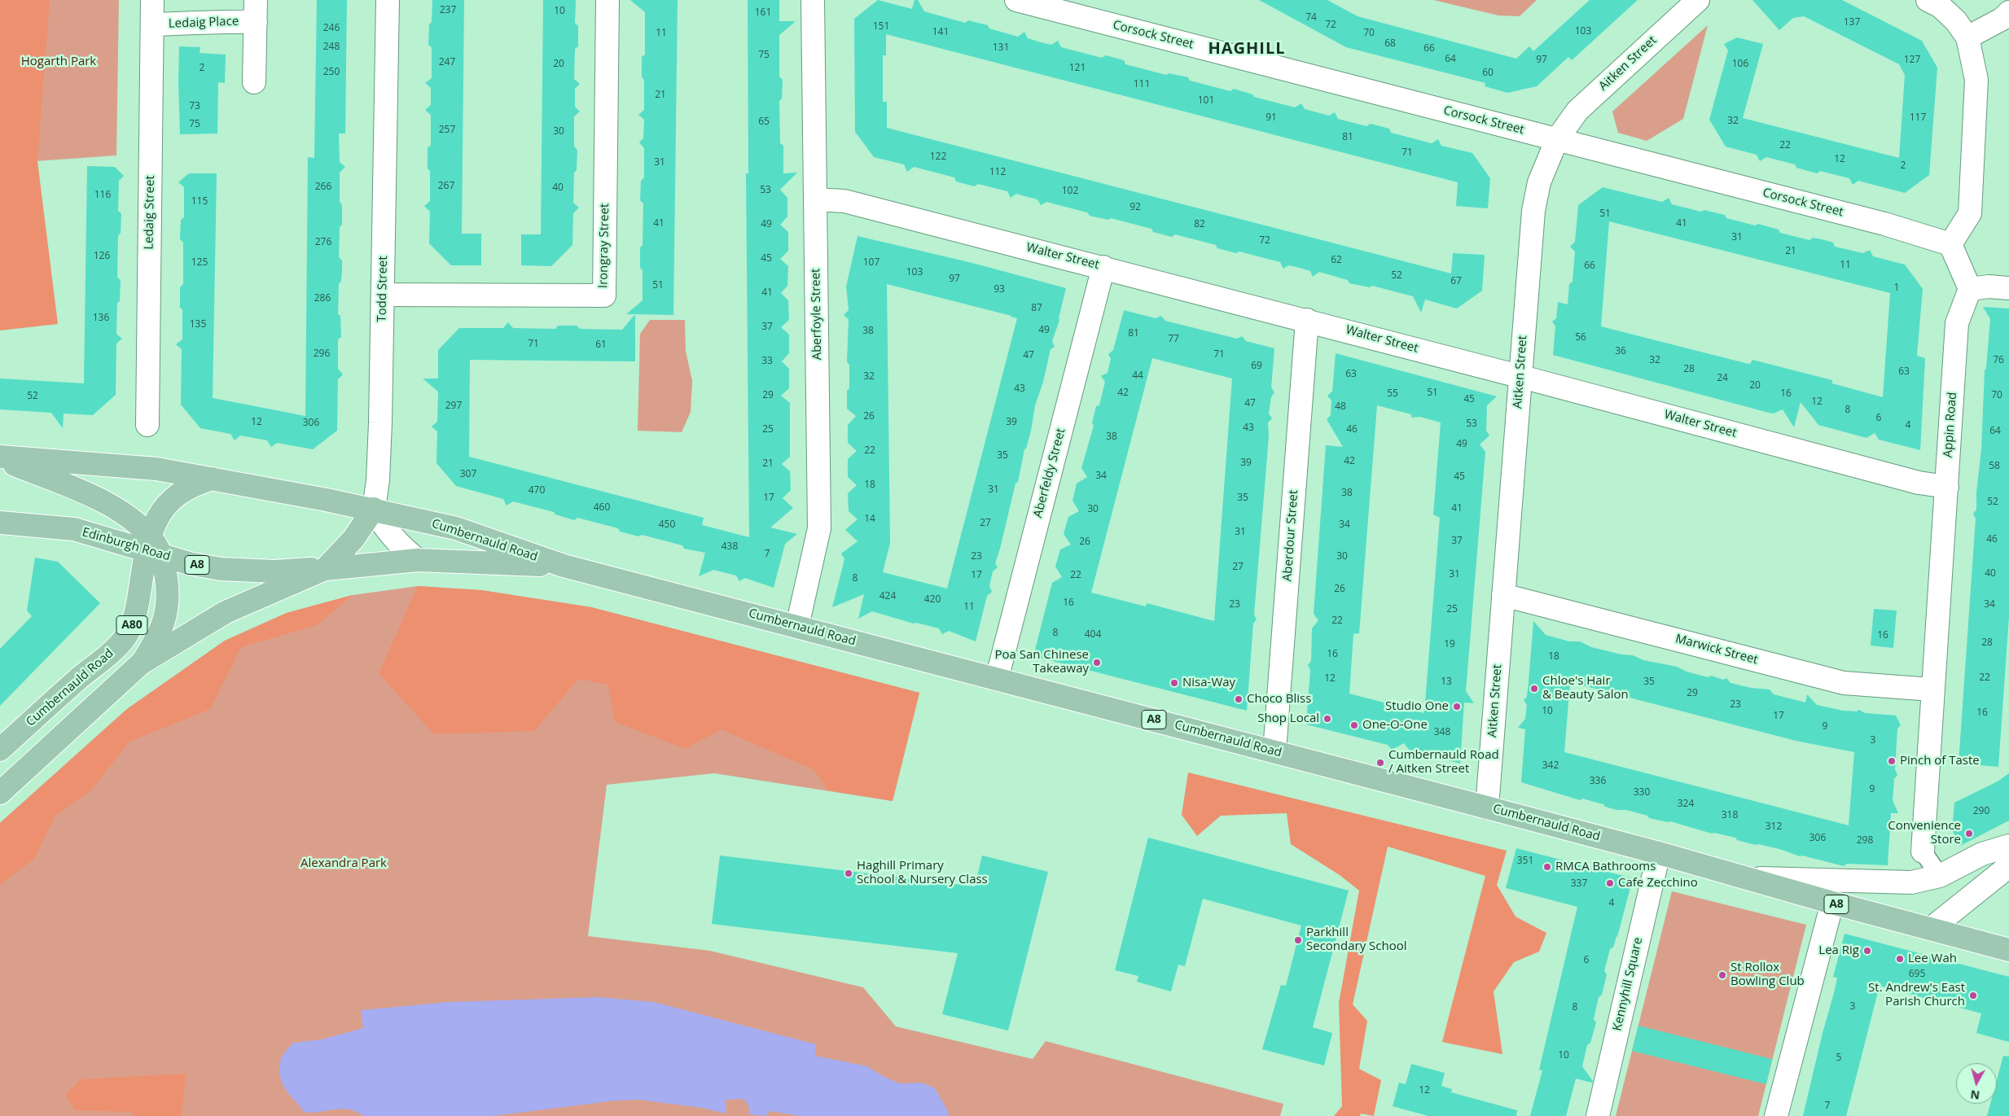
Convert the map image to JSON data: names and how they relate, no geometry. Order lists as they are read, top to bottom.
{
  "streets": {
    "main road": [
      "Cumbernauld Road",
      "Edinburgh Road",
      "A8",
      "A80"
    ],
    "street": [
      "Ledaig Place",
      "Corsock Street",
      "Aitken Street",
      "Ledaig Street",
      "Irongray Street",
      "Walter Street",
      "Todd Street",
      "Aberfoyle Street",
      "Appin Road",
      "Aberfeldy Street",
      "Aberdour Street",
      "Marwick Street",
      "Kennyhill Square"
    ]
  },
  "crossings": [
    ["Ledaig Place", "Ledaig Street"],
    ["Corsock Street", "Aitken Street"],
    ["Aitken Street", "Walter Street"],
    ["Aitken Street", "Cumbernauld Road"],
    ["Aitken Street", "Marwick Street"],
    ["Irongray Street", "Todd Street"],
    ["Walter Street", "Aberfoyle Street"],
    ["Walter Street", "Appin Road"],
    ["Walter Street", "Aberfeldy Street"],
    ["Walter Street", "Aberdour Street"],
    ["Todd Street", "Cumbernauld Road"],
    ["Aberfoyle Street", "Cumbernauld Road"],
    ["Appin Road", "Cumbernauld Road"],
    ["Appin Road", "Marwick Street"],
    ["Aberfeldy Street", "Cumbernauld Road"],
    ["Aberdour Street", "Cumbernauld Road"],
    ["Cumbernauld Road", "Edinburgh Road"],
    ["Cumbernauld Road", "A8"],
    ["Cumbernauld Road", "A80"],
    ["Cumbernauld Road", "Kennyhill Square"],
    ["Edinburgh Road", "A8"],
    ["Edinburgh Road", "A80"],
    ["A8", "A80"]
  ],
  "districts": ["HAGHILL"],
  "parks": ["Hogarth Park", "Alexandra Park"],
  "places": [
    "Poa San Chinese Takeaway",
    "Nisa-Way",
    "Chloe's Hair & Beauty Salon",
    "Choco Bliss",
    "Studio One",
    "Shop Local",
    "One-O-One",
    "Pinch of Taste",
    "Cumbernauld Road / Aitken Street",
    "Convenience Store",
    "RMCA Bathrooms",
    "Haghill Primary School & Nursery Class",
    "Cafe Zecchino",
    "Parkhill Secondary School",
    "Lea Rig",
    "Lee Wah",
    "St Rollox Bowling Club",
    "St. Andrew's East Parish Church"
  ],
  "house_numbers": [
    "237",
    "10",
    "161",
    "74",
    "137",
    "72",
    "151",
    "246",
    "103",
    "141",
    "11",
    "70",
    "68",
    "248",
    "131",
    "66",
    "75",
    "64",
    "97",
    "127",
    "247",
    "20",
    "106",
    "2",
    "121",
    "250",
    "60",
    "111",
    "21",
    "101",
    "73",
    "91",
    "117",
    "32",
    "65",
    "75",
    "257",
    "30",
    "81",
    "22",
    "71",
    "122",
    "12",
    "31",
    "2",
    "112",
    "267",
    "266",
    "40",
    "53",
    "102",
    "116",
    "115",
    "92",
    "51",
    "41",
    "41",
    "49",
    "82",
    "31",
    "72",
    "276",
    "21",
    "126",
    "45",
    "62",
    "125",
    "107",
    "11",
    "66",
    "103",
    "52",
    "97",
    "67",
    "51",
    "1",
    "93",
    "41",
    "286",
    "87",
    "136",
    "135",
    "37",
    "49",
    "38",
    "81",
    "56",
    "77",
    "71",
    "61",
    "36",
    "296",
    "71",
    "47",
    "32",
    "76",
    "33",
    "69",
    "28",
    "63",
    "63",
    "44",
    "32",
    "24",
    "20",
    "43",
    "42",
    "51",
    "55",
    "16",
    "29",
    "70",
    "52",
    "45",
    "12",
    "47",
    "297",
    "48",
    "8",
    "26",
    "6",
    "12",
    "39",
    "306",
    "53",
    "4",
    "43",
    "25",
    "46",
    "64",
    "38",
    "49",
    "22",
    "35",
    "42",
    "39",
    "21",
    "58",
    "307",
    "34",
    "45",
    "18",
    "31",
    "470",
    "38",
    "17",
    "35",
    "52",
    "460",
    "41",
    "30",
    "14",
    "27",
    "450",
    "34",
    "31",
    "46",
    "37",
    "26",
    "438",
    "7",
    "23",
    "30",
    "27",
    "40",
    "31",
    "17",
    "22",
    "8",
    "26",
    "424",
    "420",
    "16",
    "23",
    "34",
    "11",
    "25",
    "22",
    "8",
    "404",
    "16",
    "28",
    "19",
    "16",
    "18",
    "22",
    "12",
    "13",
    "35",
    "29",
    "23",
    "10",
    "16",
    "17",
    "9",
    "348",
    "3",
    "342",
    "336",
    "9",
    "330",
    "324",
    "290",
    "318",
    "312",
    "306",
    "298",
    "351",
    "337",
    "4",
    "6",
    "695",
    "3",
    "8",
    "10",
    "5",
    "12",
    "7"
  ],
  "north": "bottom"
}
